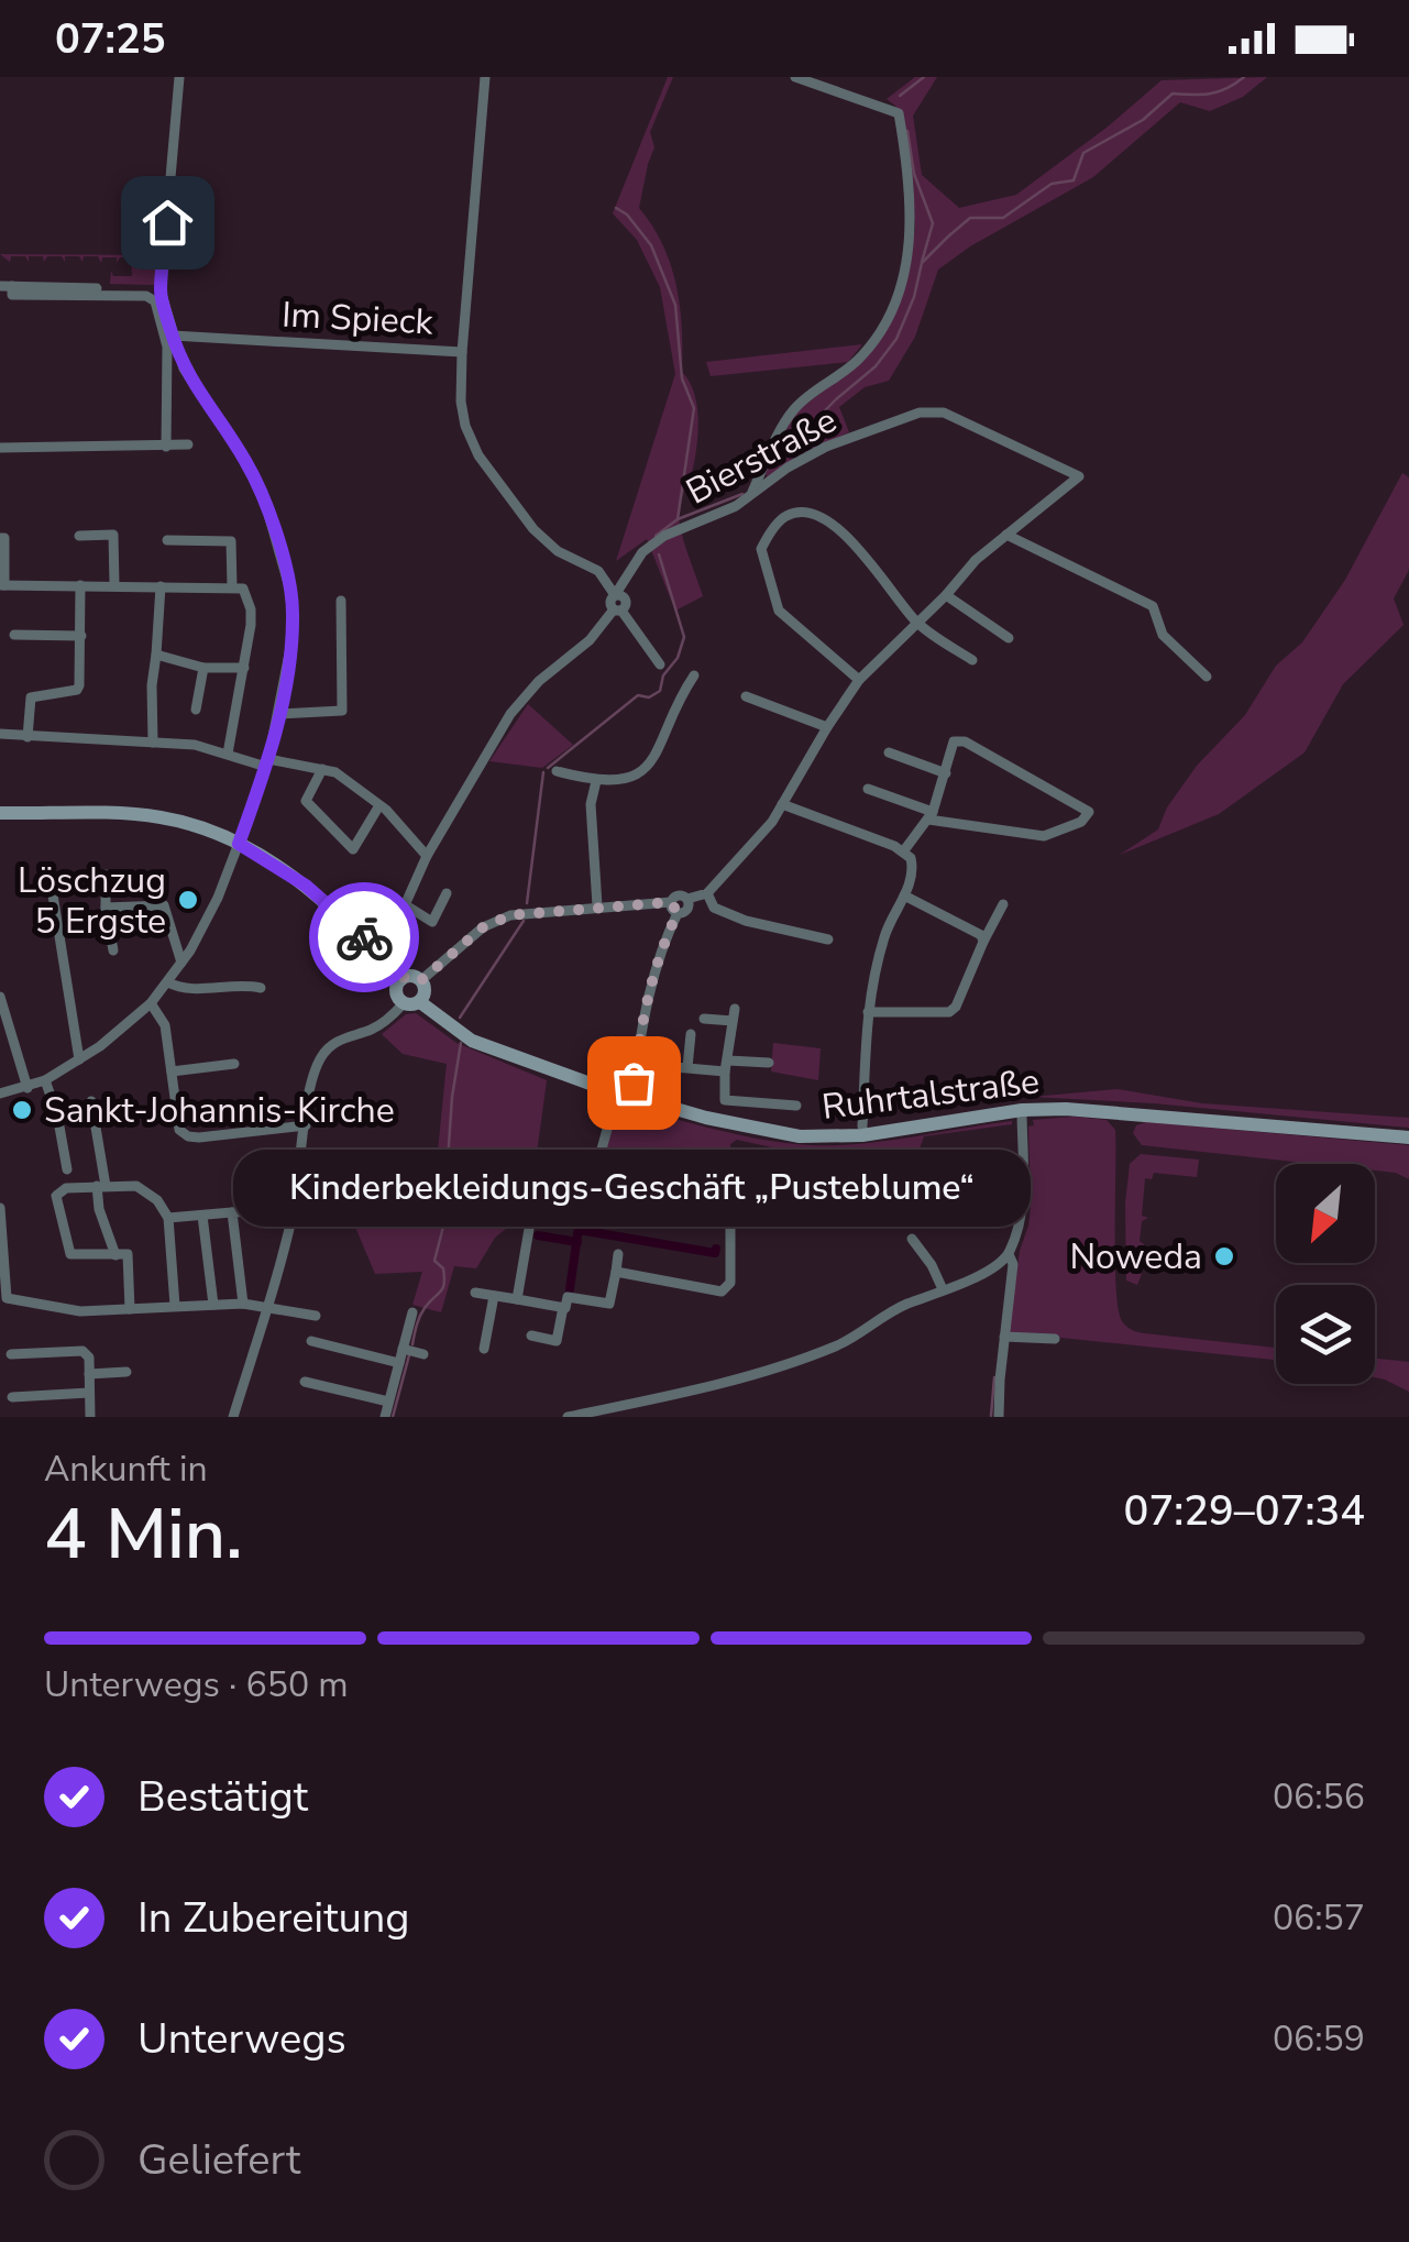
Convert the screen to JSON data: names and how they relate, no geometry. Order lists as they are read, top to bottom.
{
  "streets": {
    "main road": ["Ruhrtalstraße"],
    "street": ["Im Spieck", "Bierstraße"]
  },
  "places": [
    "Löschzug 5 Ergste",
    "Kinderbekleidungs-Geschäft „Pusteblume“",
    "Sankt-Johannis-Kirche",
    "Noweda"
  ],
  "north": "bottom left",
  "page": {
    "status": "07:25",
    "bubble": "Kinderbekleidungs-Geschäft „Pusteblume“",
    "heading": ["4 Min.", "Ankunft in", "07:29–07:34"],
    "bar": "Unterwegs · 650 m",
    "list": [
      ["Bestätigt", "06:56"],
      ["In Zubereitung", "06:57"],
      ["Unterwegs", "06:59"],
      "Geliefert"
    ]
  }
}
